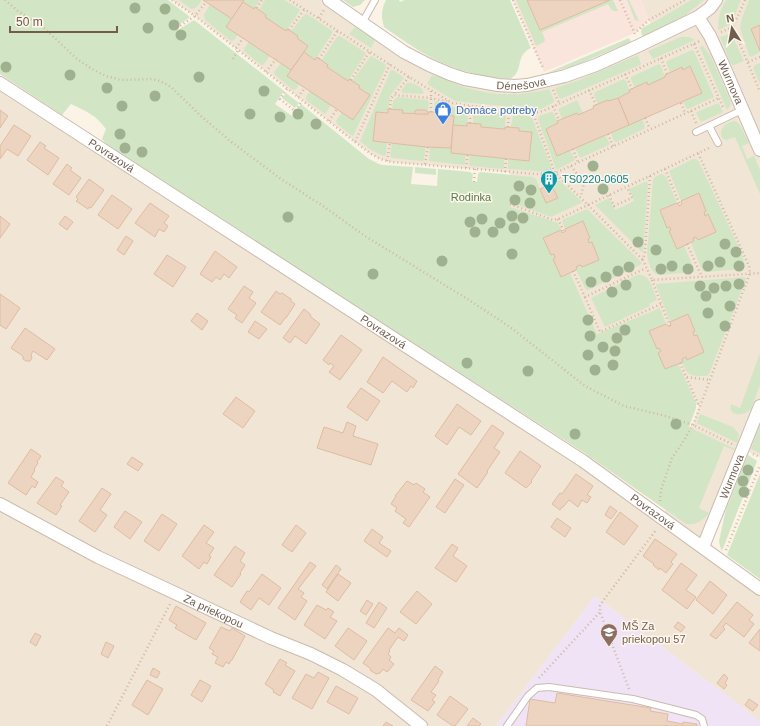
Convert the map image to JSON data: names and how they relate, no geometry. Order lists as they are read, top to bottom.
{
  "streets": {
    "street": [
      "Dénešova",
      "Wurmova",
      "Povrazová",
      "Za priekopou"
    ]
  },
  "crossings": [
    ["Dénešova", "Wurmova"],
    ["Wurmova", "Povrazová"]
  ],
  "parks": ["Rodinka"],
  "places": {
    "shop": ["Domáce potreby"],
    "building": ["TS0220-0605"],
    "school or university": ["MŠ Za priekopou 57"]
  },
  "scale_bar": "50 m",
  "north": "top"
}
